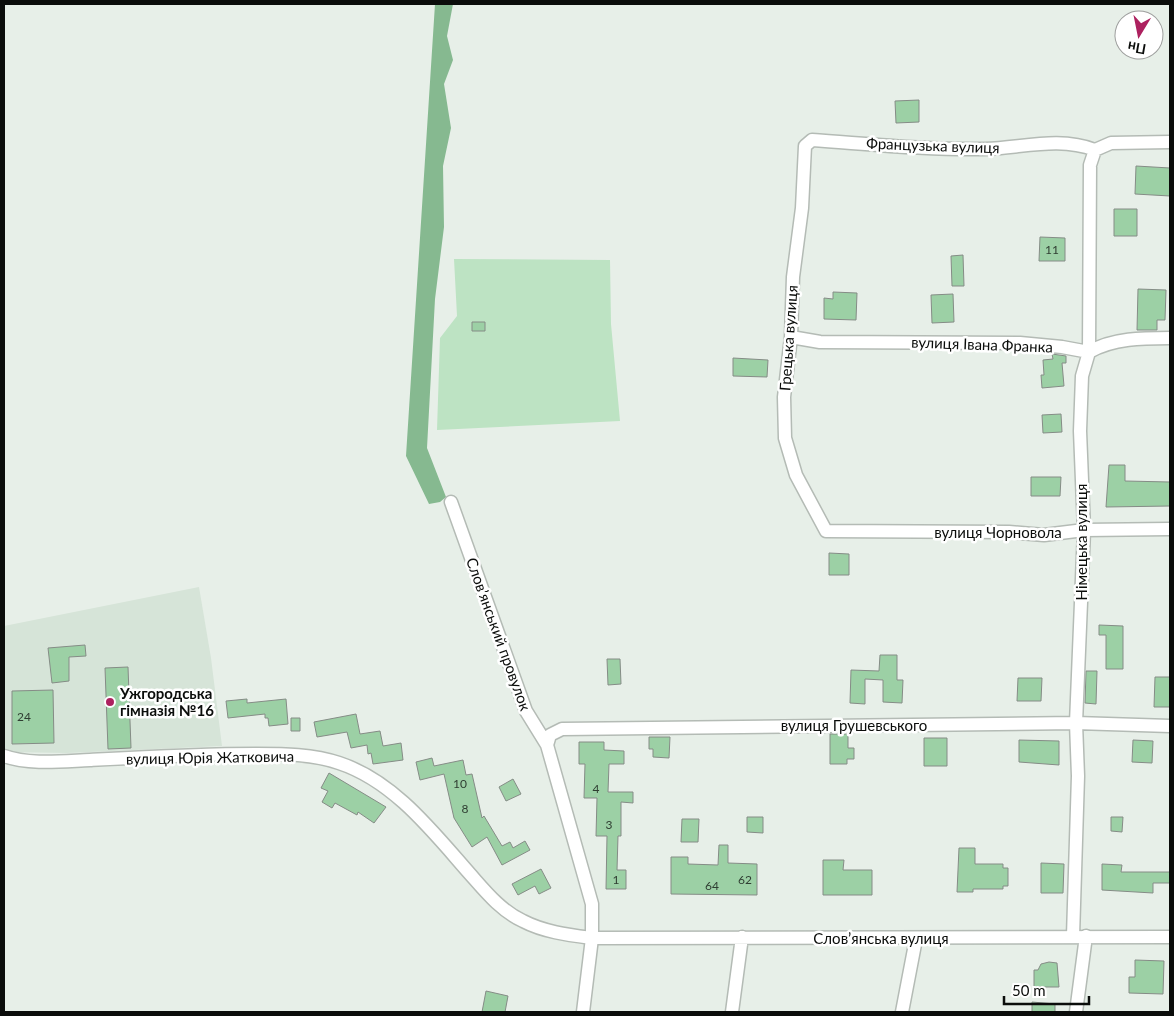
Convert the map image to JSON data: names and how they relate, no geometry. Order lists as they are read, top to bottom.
{
  "streets": {
    "street": [
      "Французька вулиця",
      "Грецька вулиця",
      "вулиця Івана Франка",
      "вулиця Чорновола",
      "Німецька вулиця",
      "Словʼянський провулок",
      "вулиця Грушевського",
      "вулиця Юрія Жатковича",
      "Словʼянська вулиця"
    ]
  },
  "crossings": [
    ["Французька вулиця", "Грецька вулиця"],
    ["Французька вулиця", "Німецька вулиця"],
    ["Грецька вулиця", "вулиця Івана Франка"],
    ["Грецька вулиця", "вулиця Чорновола"],
    ["вулиця Івана Франка", "Німецька вулиця"],
    ["вулиця Чорновола", "Німецька вулиця"],
    ["Німецька вулиця", "вулиця Грушевського"],
    ["Німецька вулиця", "Словʼянська вулиця"],
    ["Словʼянський провулок", "вулиця Грушевського"],
    ["Словʼянський провулок", "вулиця Юрія Жатковича"],
    ["Словʼянський провулок", "Словʼянська вулиця"],
    ["вулиця Юрія Жатковича", "Словʼянська вулиця"]
  ],
  "places": ["Ужгородська гімназія №16"],
  "house_numbers": [
    "11",
    "24",
    "10",
    "4",
    "8",
    "3",
    "1",
    "62",
    "64"
  ],
  "scale_bar": "50 m",
  "north": "bottom"
}
